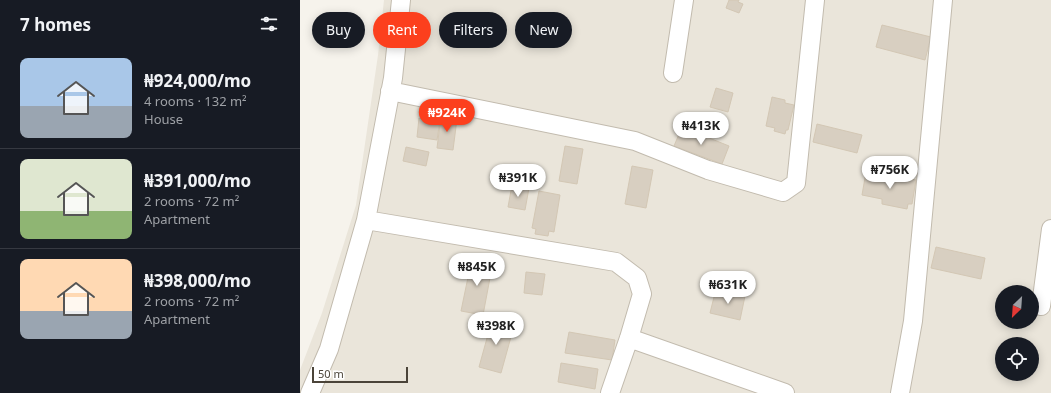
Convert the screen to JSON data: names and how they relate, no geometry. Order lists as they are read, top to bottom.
{
  "scale_bar": "50 m",
  "north": "bottom left",
  "page": {
    "heading": "7 homes",
    "chip": [
      "Buy",
      "Rent",
      "Filters",
      "New"
    ],
    "list": [
      {
        "name": "₦924,000/mo",
        "note": "4 rooms · 132 m² · House"
      },
      {
        "name": "₦391,000/mo",
        "note": "2 rooms · 72 m² · Apartment"
      },
      {
        "name": "₦398,000/mo",
        "note": "2 rooms · 72 m² · Apartment"
      }
    ],
    "price": [
      "₦924K",
      "₦413K",
      "₦756K",
      "₦391K",
      "₦845K",
      "₦631K",
      "₦398K"
    ],
    "scale": "50 m"
  }
}
